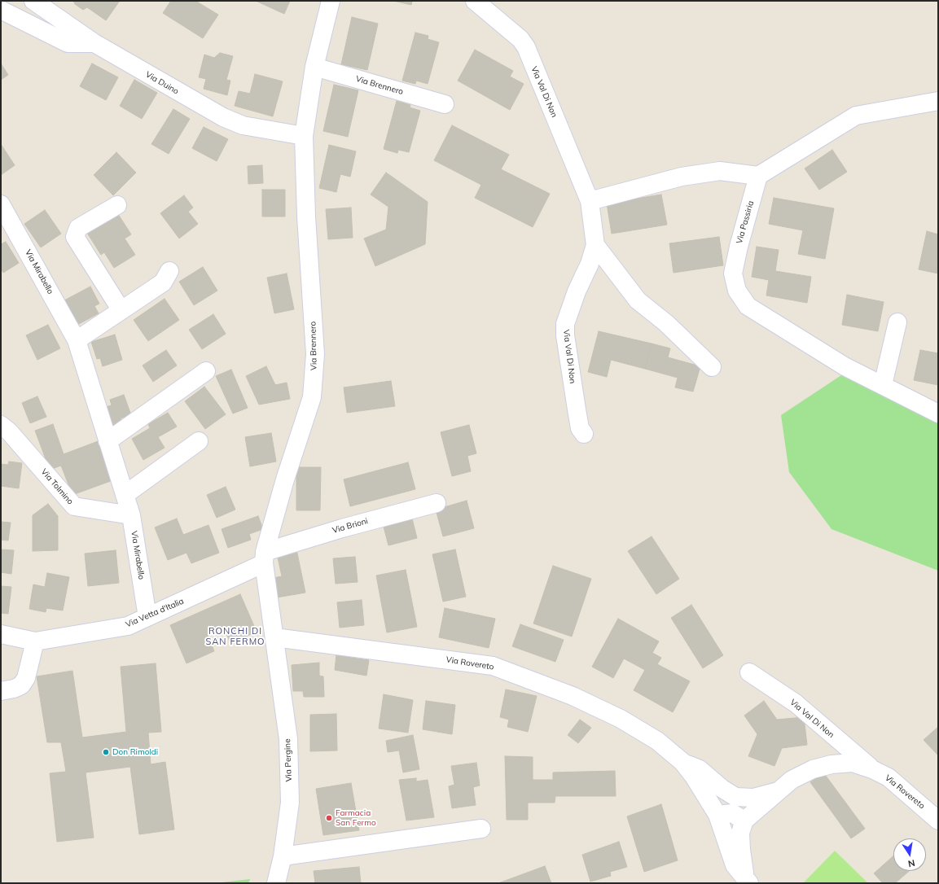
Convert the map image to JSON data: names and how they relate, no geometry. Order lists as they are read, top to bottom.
{
  "streets": {
    "street": [
      "Via Duino",
      "Via Brennero",
      "Via Val Di Non",
      "Via Passiria",
      "Via Mirabello",
      "Via Tolmino",
      "Via Brioni",
      "Via Vetta d'Italia",
      "Via Rovereto",
      "Via Pergine"
    ]
  },
  "crossings": [
    ["Via Duino", "Via Brennero"],
    ["Via Brennero", "Via Brioni"],
    ["Via Brennero", "Via Vetta d'Italia"],
    ["Via Brennero", "Via Rovereto"],
    ["Via Brennero", "Via Pergine"],
    ["Via Val Di Non", "Via Rovereto"],
    ["Via Mirabello", "Via Tolmino"],
    ["Via Mirabello", "Via Vetta d'Italia"],
    ["Via Brioni", "Via Vetta d'Italia"],
    ["Via Rovereto", "Via Pergine"]
  ],
  "districts": ["RONCHI DI SAN FERMO"],
  "places": ["Don Rimoldi", "Farmacia San Fermo"],
  "north": "bottom"
}
